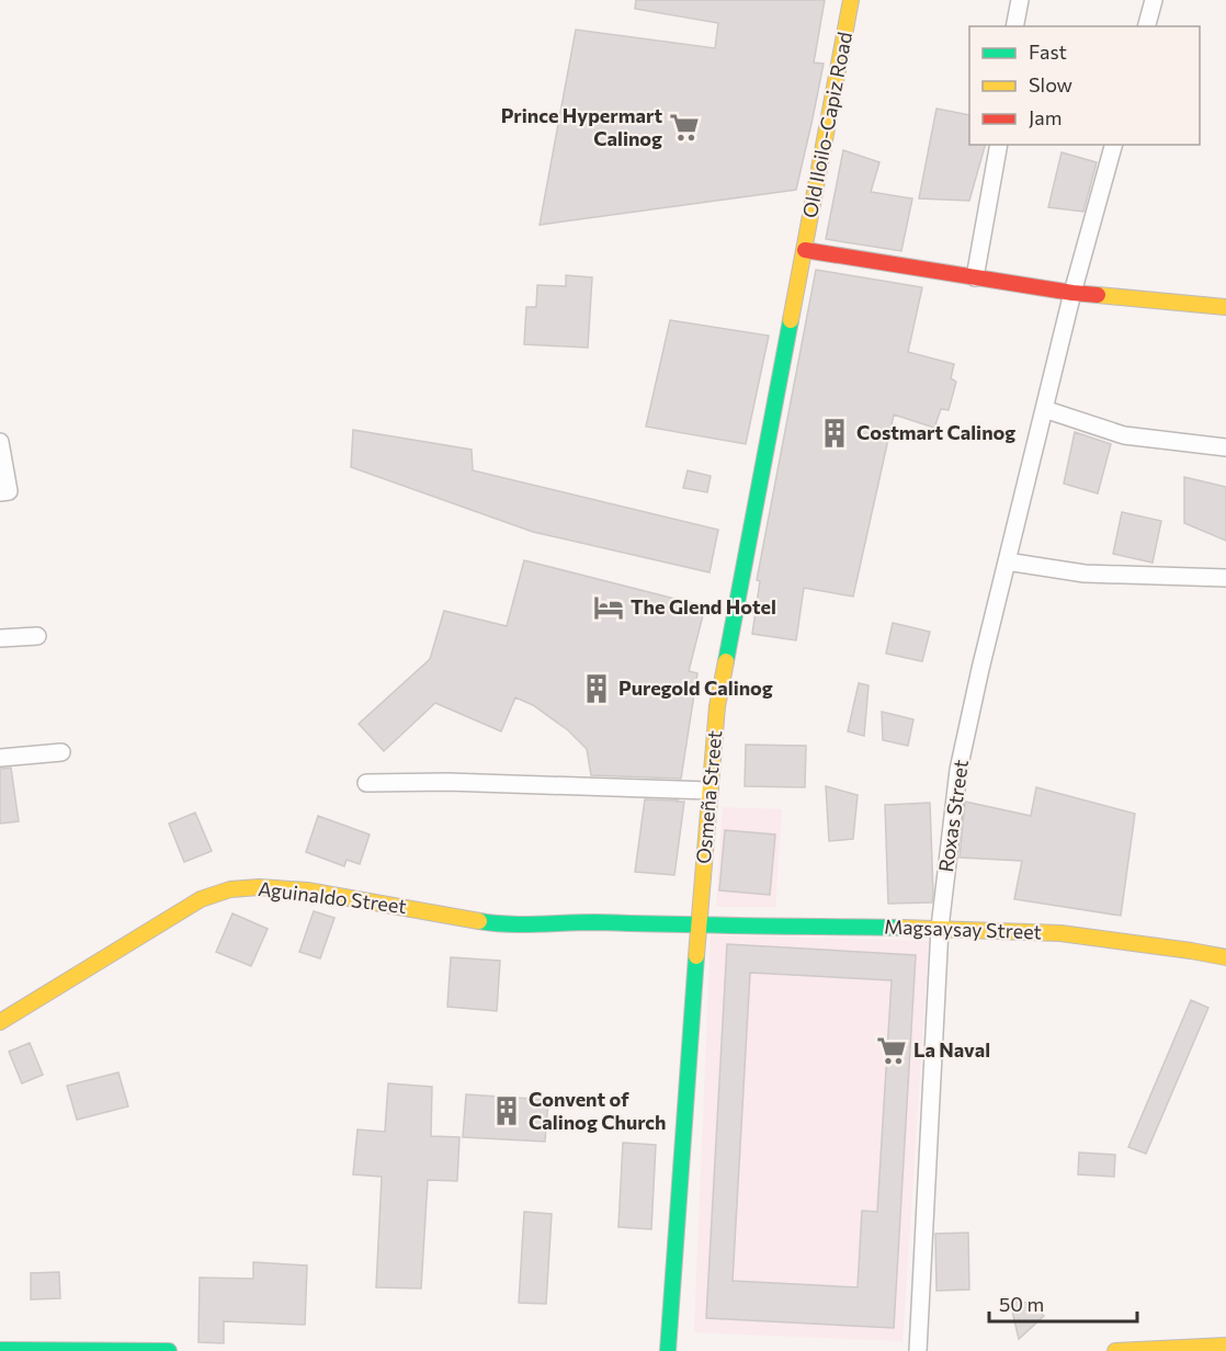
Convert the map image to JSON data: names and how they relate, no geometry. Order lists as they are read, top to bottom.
{
  "streets": {
    "street": [
      "Old Iloilo-Capiz Road",
      "Osmeña Street",
      "Roxas Street",
      "Aguinaldo Street",
      "Magsaysay Street"
    ]
  },
  "crossings": [
    ["Old Iloilo-Capiz Road", "Osmeña Street"],
    ["Osmeña Street", "Aguinaldo Street"],
    ["Osmeña Street", "Magsaysay Street"],
    ["Roxas Street", "Magsaysay Street"],
    ["Aguinaldo Street", "Magsaysay Street"]
  ],
  "places": {
    "supermarket": ["Prince Hypermart Calinog", "La Naval"],
    "building": ["Costmart Calinog", "Puregold Calinog", "Convent of Calinog Church"],
    "hotel": ["The Glend Hotel"]
  },
  "legend": ["Fast", "Slow", "Jam"],
  "scale_bar": "50 m"
}
